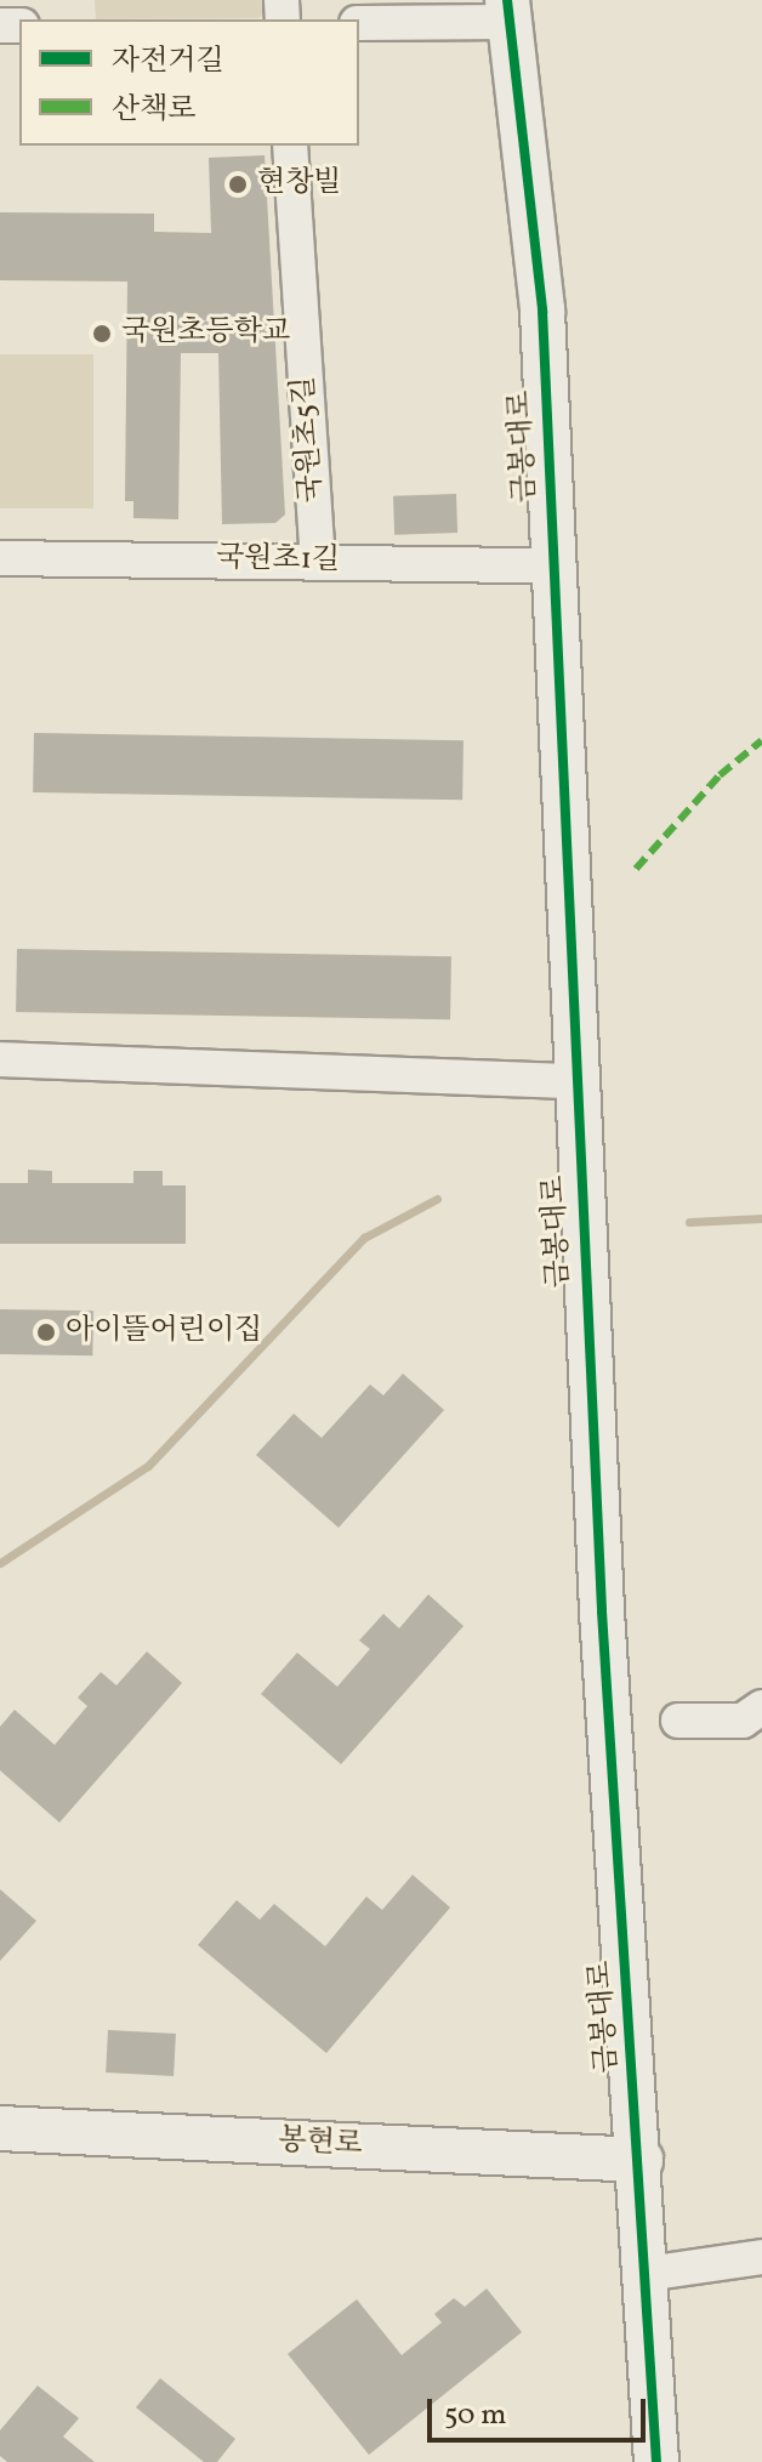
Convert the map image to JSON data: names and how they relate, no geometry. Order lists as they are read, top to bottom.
{
  "streets": {
    "street": [
      "국원초5길",
      "금봉대로",
      "국원초1길",
      "봉현로"
    ]
  },
  "crossings": [
    ["국원초5길", "국원초1길"],
    ["금봉대로", "국원초1길"],
    ["금봉대로", "봉현로"]
  ],
  "places": ["현창빌", "국원초등학교", "아이뜰어린이집"],
  "legend": ["자전거길", "산책로"],
  "scale_bar": "50 m"
}
